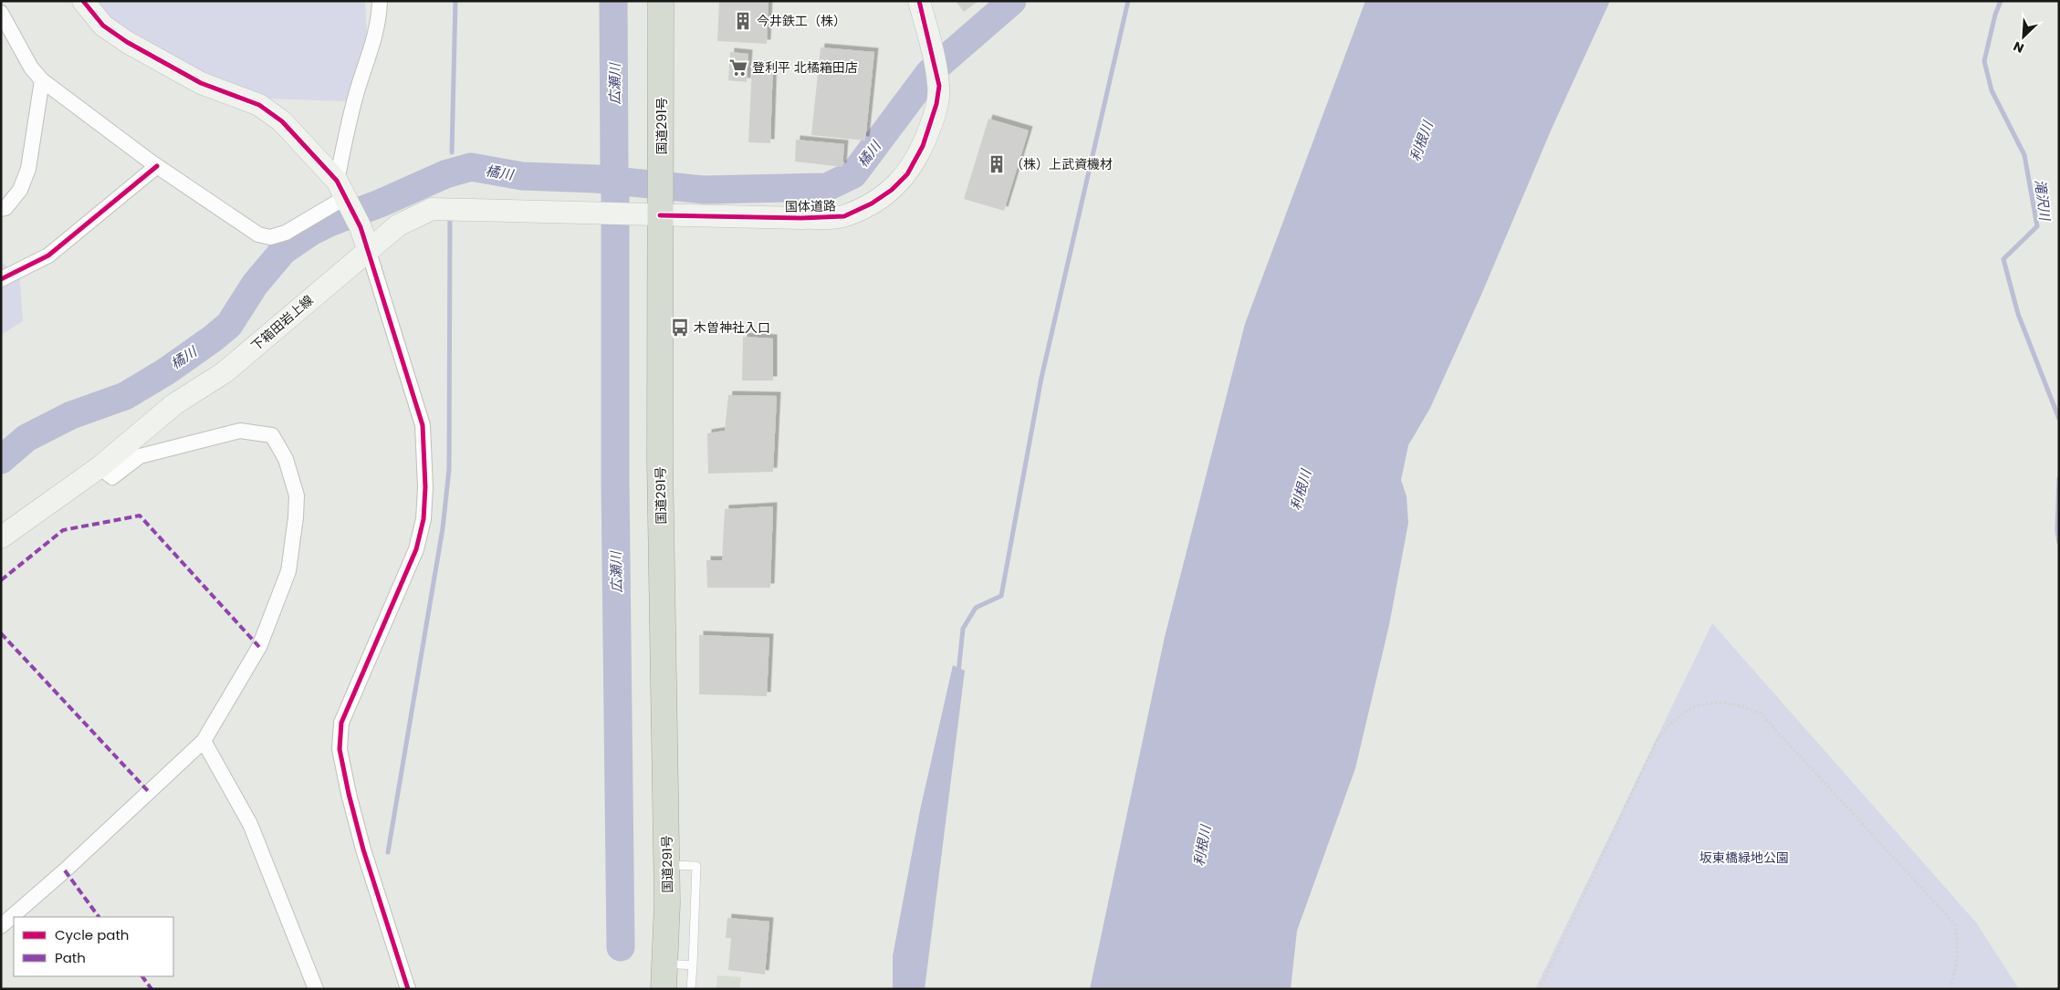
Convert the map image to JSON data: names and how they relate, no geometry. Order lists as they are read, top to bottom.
{
  "streets": {
    "highway": ["国道291号"],
    "street": ["国体道路", "下箱田岩上線"]
  },
  "crossings": [
    ["国道291号", "国体道路"],
    ["国道291号", "下箱田岩上線"],
    ["国体道路", "下箱田岩上線"]
  ],
  "water": [
    "広瀬川",
    "利根川",
    "橘川",
    "滝沢川"
  ],
  "parks": ["坂東橋緑地公園"],
  "places": {
    "building": ["今井鉄工（株）", "（株）上武資機材"],
    "supermarket": ["登利平 北橘箱田店"],
    "bus stop": ["木曽神社入口"]
  },
  "legend": ["Cycle path", "Path"],
  "north": "bottom left"
}
